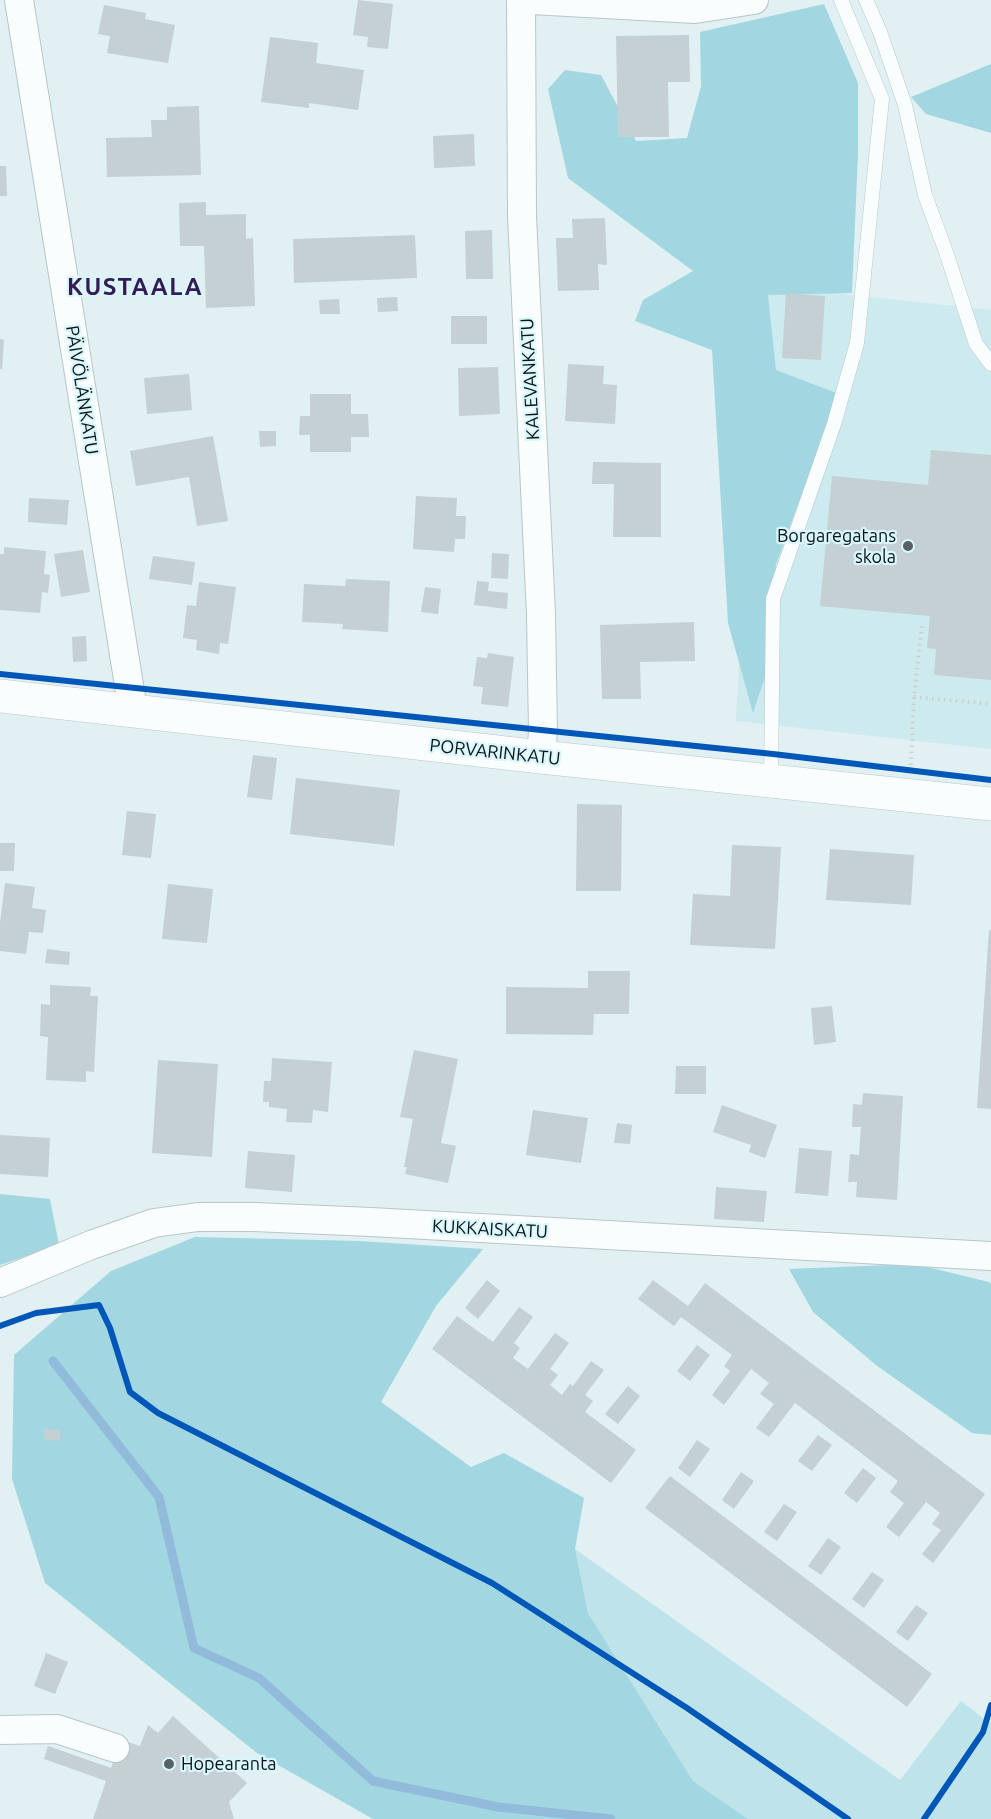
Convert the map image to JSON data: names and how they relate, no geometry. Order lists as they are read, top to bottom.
{
  "streets": {
    "street": [
      "KALEVANKATU",
      "PÄIVÖLÄNKATU",
      "PORVARINKATU",
      "KUKKAISKATU"
    ]
  },
  "crossings": [
    ["KALEVANKATU", "PORVARINKATU"],
    ["PÄIVÖLÄNKATU", "PORVARINKATU"]
  ],
  "districts": ["KUSTAALA"],
  "places": ["Borgaregatans skola", "Hopearanta"]
}
